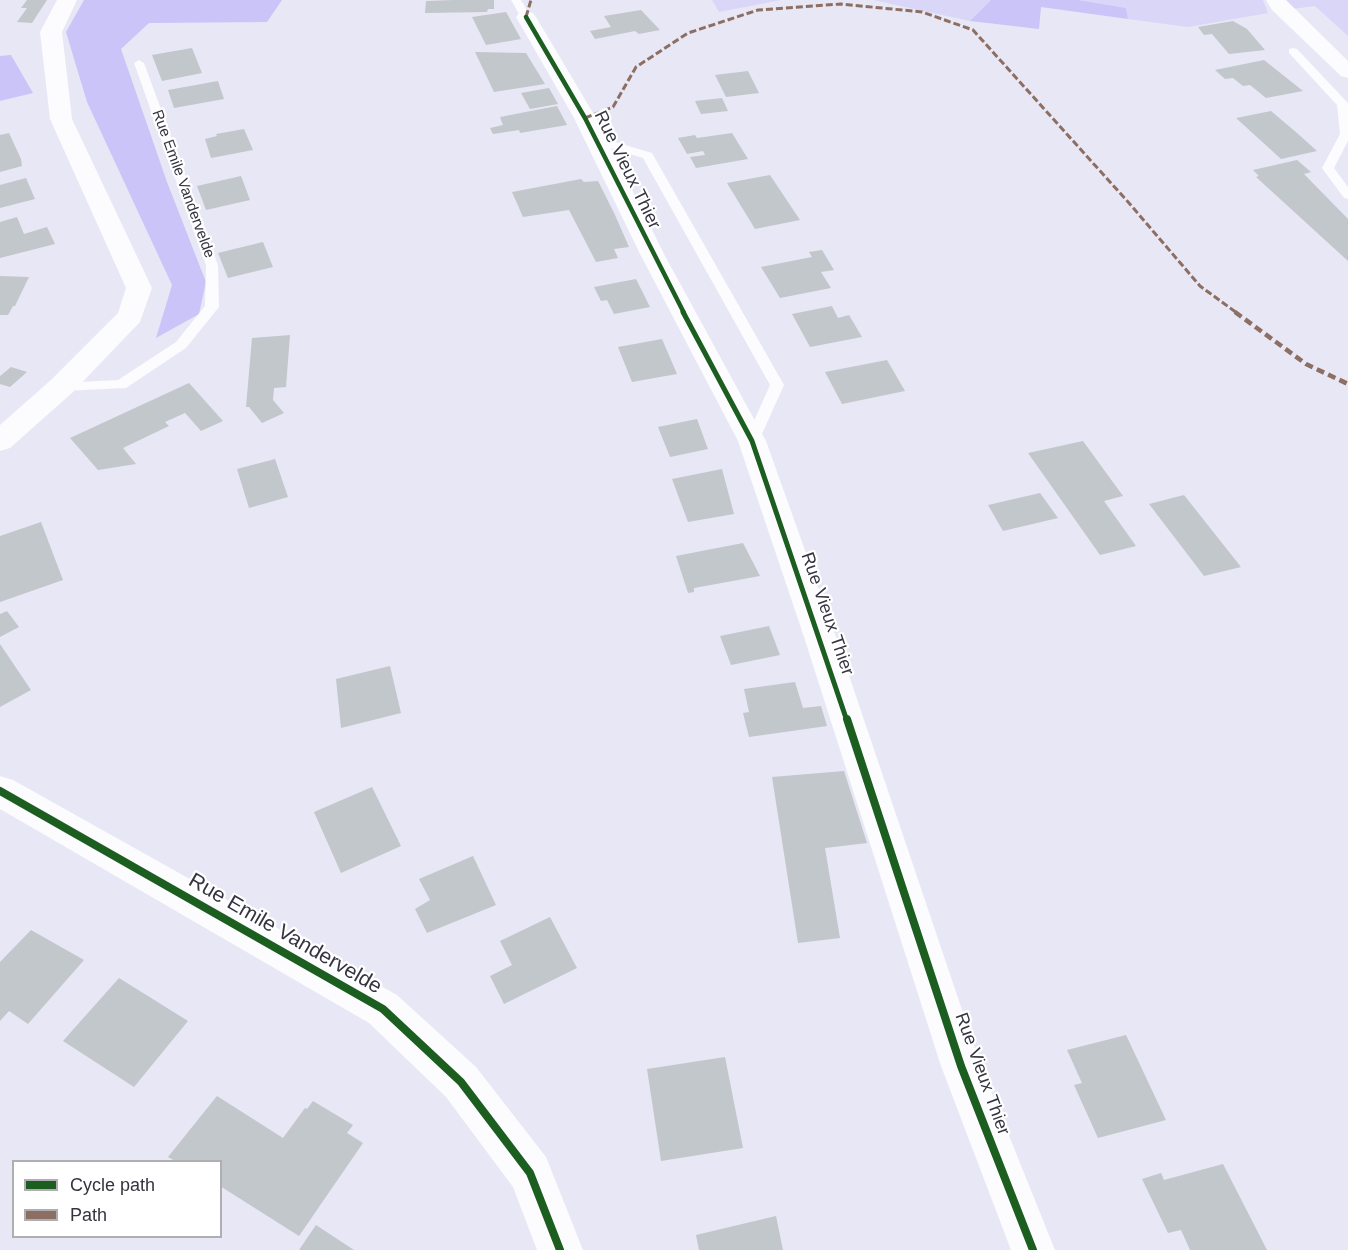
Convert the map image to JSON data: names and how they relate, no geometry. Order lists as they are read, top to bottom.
{
  "streets": {
    "street": ["Rue Vieux Thier", "Rue Emile Vandervelde"]
  },
  "legend": ["Cycle path", "Path"]
}
